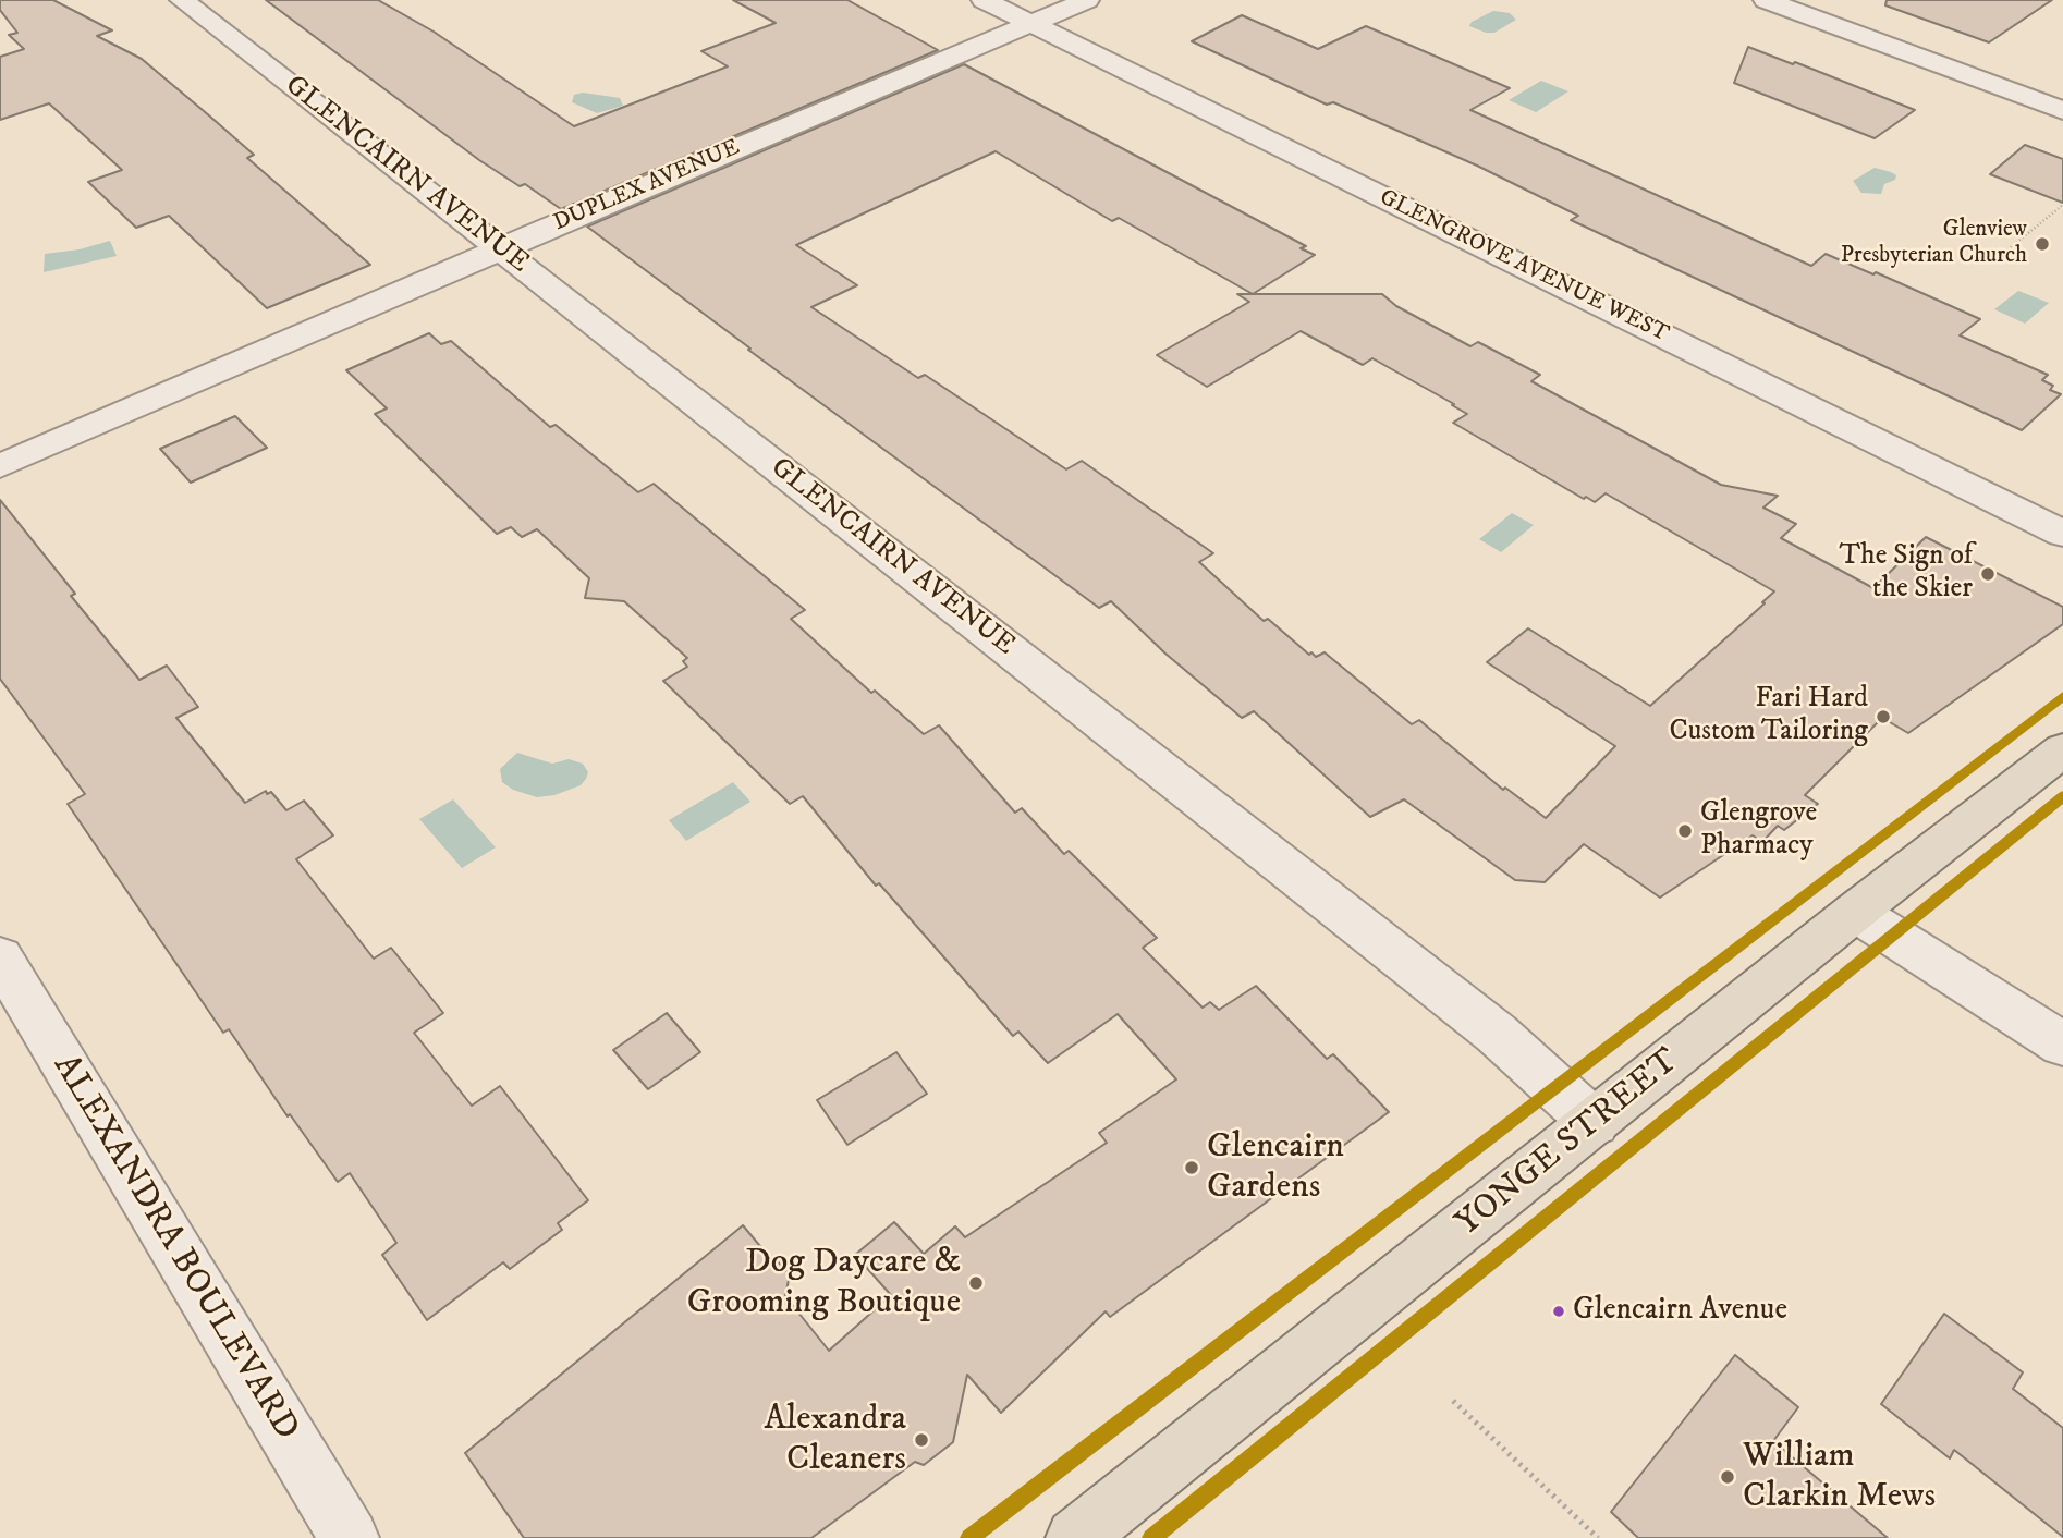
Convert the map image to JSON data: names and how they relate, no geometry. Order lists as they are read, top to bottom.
{
  "streets": {
    "main road": ["YONGE STREET"],
    "street": [
      "GLENCAIRN AVENUE",
      "DUPLEX AVENUE",
      "GLENGROVE AVENUE WEST",
      "ALEXANDRA BOULEVARD"
    ]
  },
  "crossings": [
    ["GLENCAIRN AVENUE", "DUPLEX AVENUE"],
    ["GLENCAIRN AVENUE", "YONGE STREET"],
    ["DUPLEX AVENUE", "GLENGROVE AVENUE WEST"]
  ],
  "places": [
    "Glenview Presbyterian Church",
    "The Sign of the Skier",
    "Fari Hard Custom Tailoring",
    "Glengrove Pharmacy",
    "Glencairn Gardens",
    "Dog Daycare & Grooming Boutique",
    "Glencairn Avenue",
    "Alexandra Cleaners",
    "William Clarkin Mews"
  ]
}
